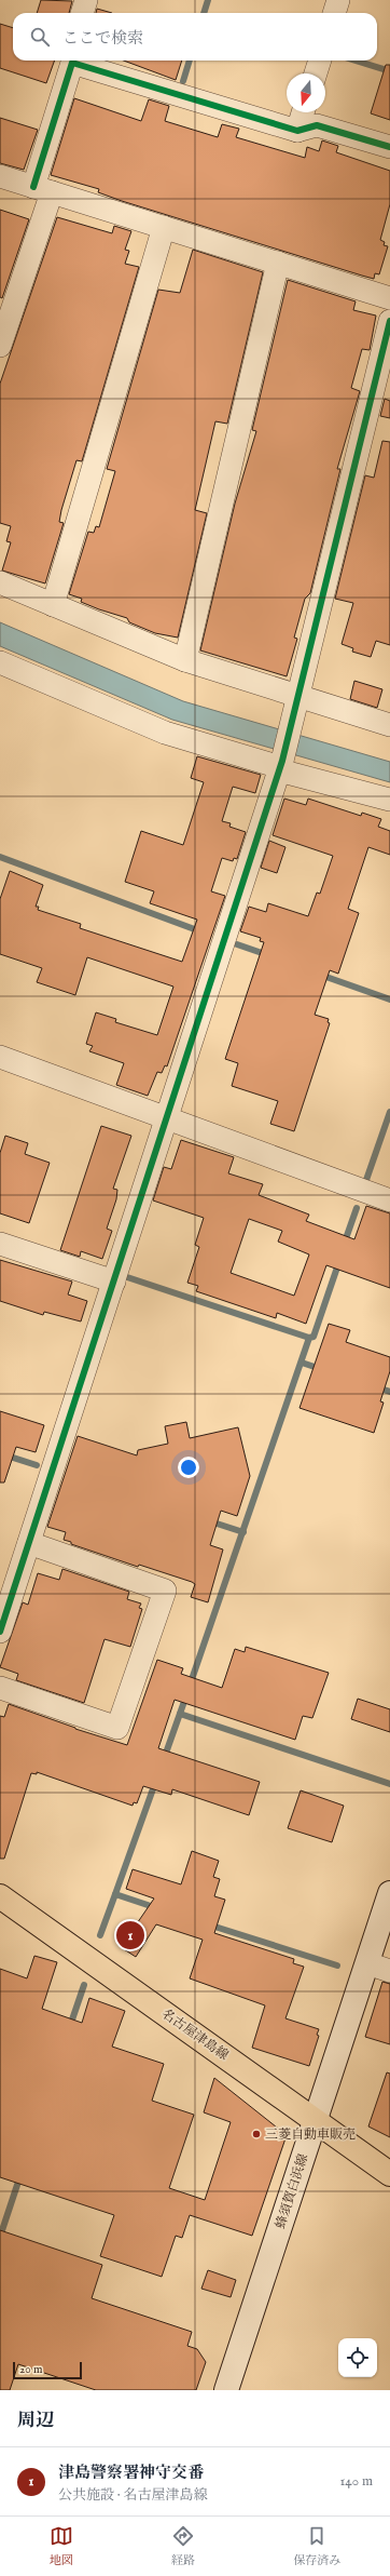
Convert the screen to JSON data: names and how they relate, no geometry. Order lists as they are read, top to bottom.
{
  "streets": {
    "main road": ["名古屋津島線", "蜂須賀白浜線"]
  },
  "crossings": [
    ["名古屋津島線", "蜂須賀白浜線"]
  ],
  "places": ["三菱自動車販売"],
  "scale_bar": "20 m",
  "north": "bottom",
  "page": {
    "search": "ここで検索",
    "pins": "1",
    "scale": "20 m",
    "heading": "周辺",
    "list": [
      {
        "mark": "1",
        "name": "津島警察署神守交番",
        "note": "公共施設 · 名古屋津島線",
        "value": "140 m"
      }
    ],
    "nav": ["地図", "経路", "保存済み"]
  }
}
